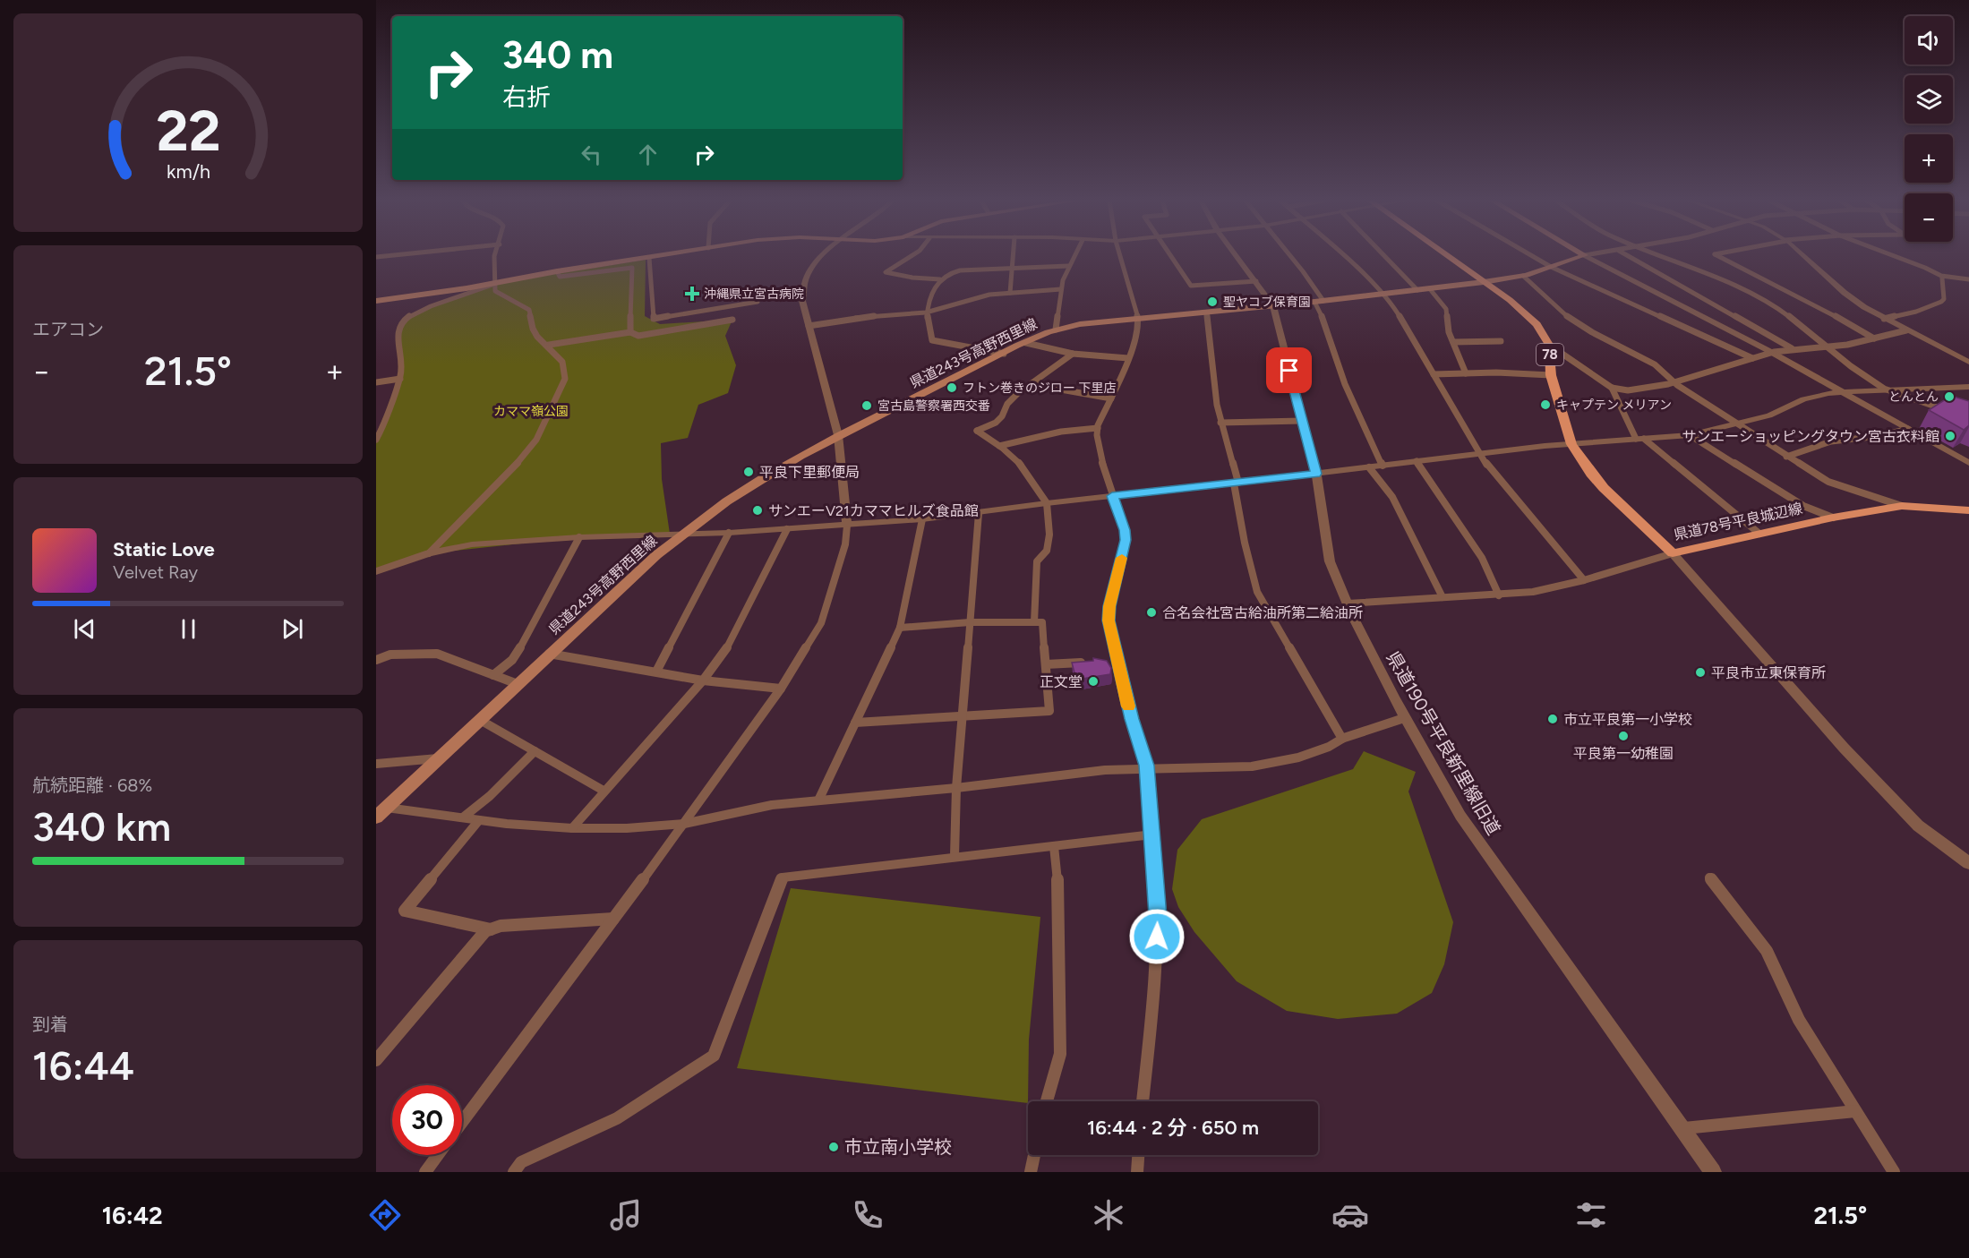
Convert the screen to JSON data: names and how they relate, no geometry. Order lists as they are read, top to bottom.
{
  "streets": {
    "main road": ["県道243号高野西里線", "78", "県道78号平良城辺線"],
    "street": ["県道190号平良新里線旧道"]
  },
  "crossings": [
    ["県道243号高野西里線", "県道78号平良城辺線"],
    ["県道243号高野西里線", "県道190号平良新里線旧道"]
  ],
  "parks": ["カママ嶺公園"],
  "places": {
    "health": ["沖縄県立宮古病院"],
    "other": [
      "聖ヤコブ保育園",
      "フトン巻きのジロー 下里店",
      "とんとん",
      "キャプテン メリアン",
      "宮古島警察署西交番",
      "サンエーショッピングタウン宮古衣料館",
      "平良下里郵便局",
      "サンエーV21カママヒルズ食品館",
      "合名会社宮古給油所第二給油所",
      "平良市立東保育所",
      "正文堂",
      "市立平良第一小学校",
      "平良第一幼稚園",
      "市立南小学校"
    ]
  },
  "page": {
    "map_buttons": ["+", "−"],
    "turn": ["340 m", "右折"],
    "tile": [
      "エアコン",
      ["航続距離 · 68%", "340 km"],
      ["到着", "16:44"]
    ],
    "heat": ["−", "21.5°", "+"],
    "song": ["Static Love", "Velvet Ray"],
    "limit": "30",
    "trip": "16:44 · 2 分 · 650 m",
    "tabs": ["16:42", "21.5°"],
    "gauge": ["22", "km/h"]
  }
}
